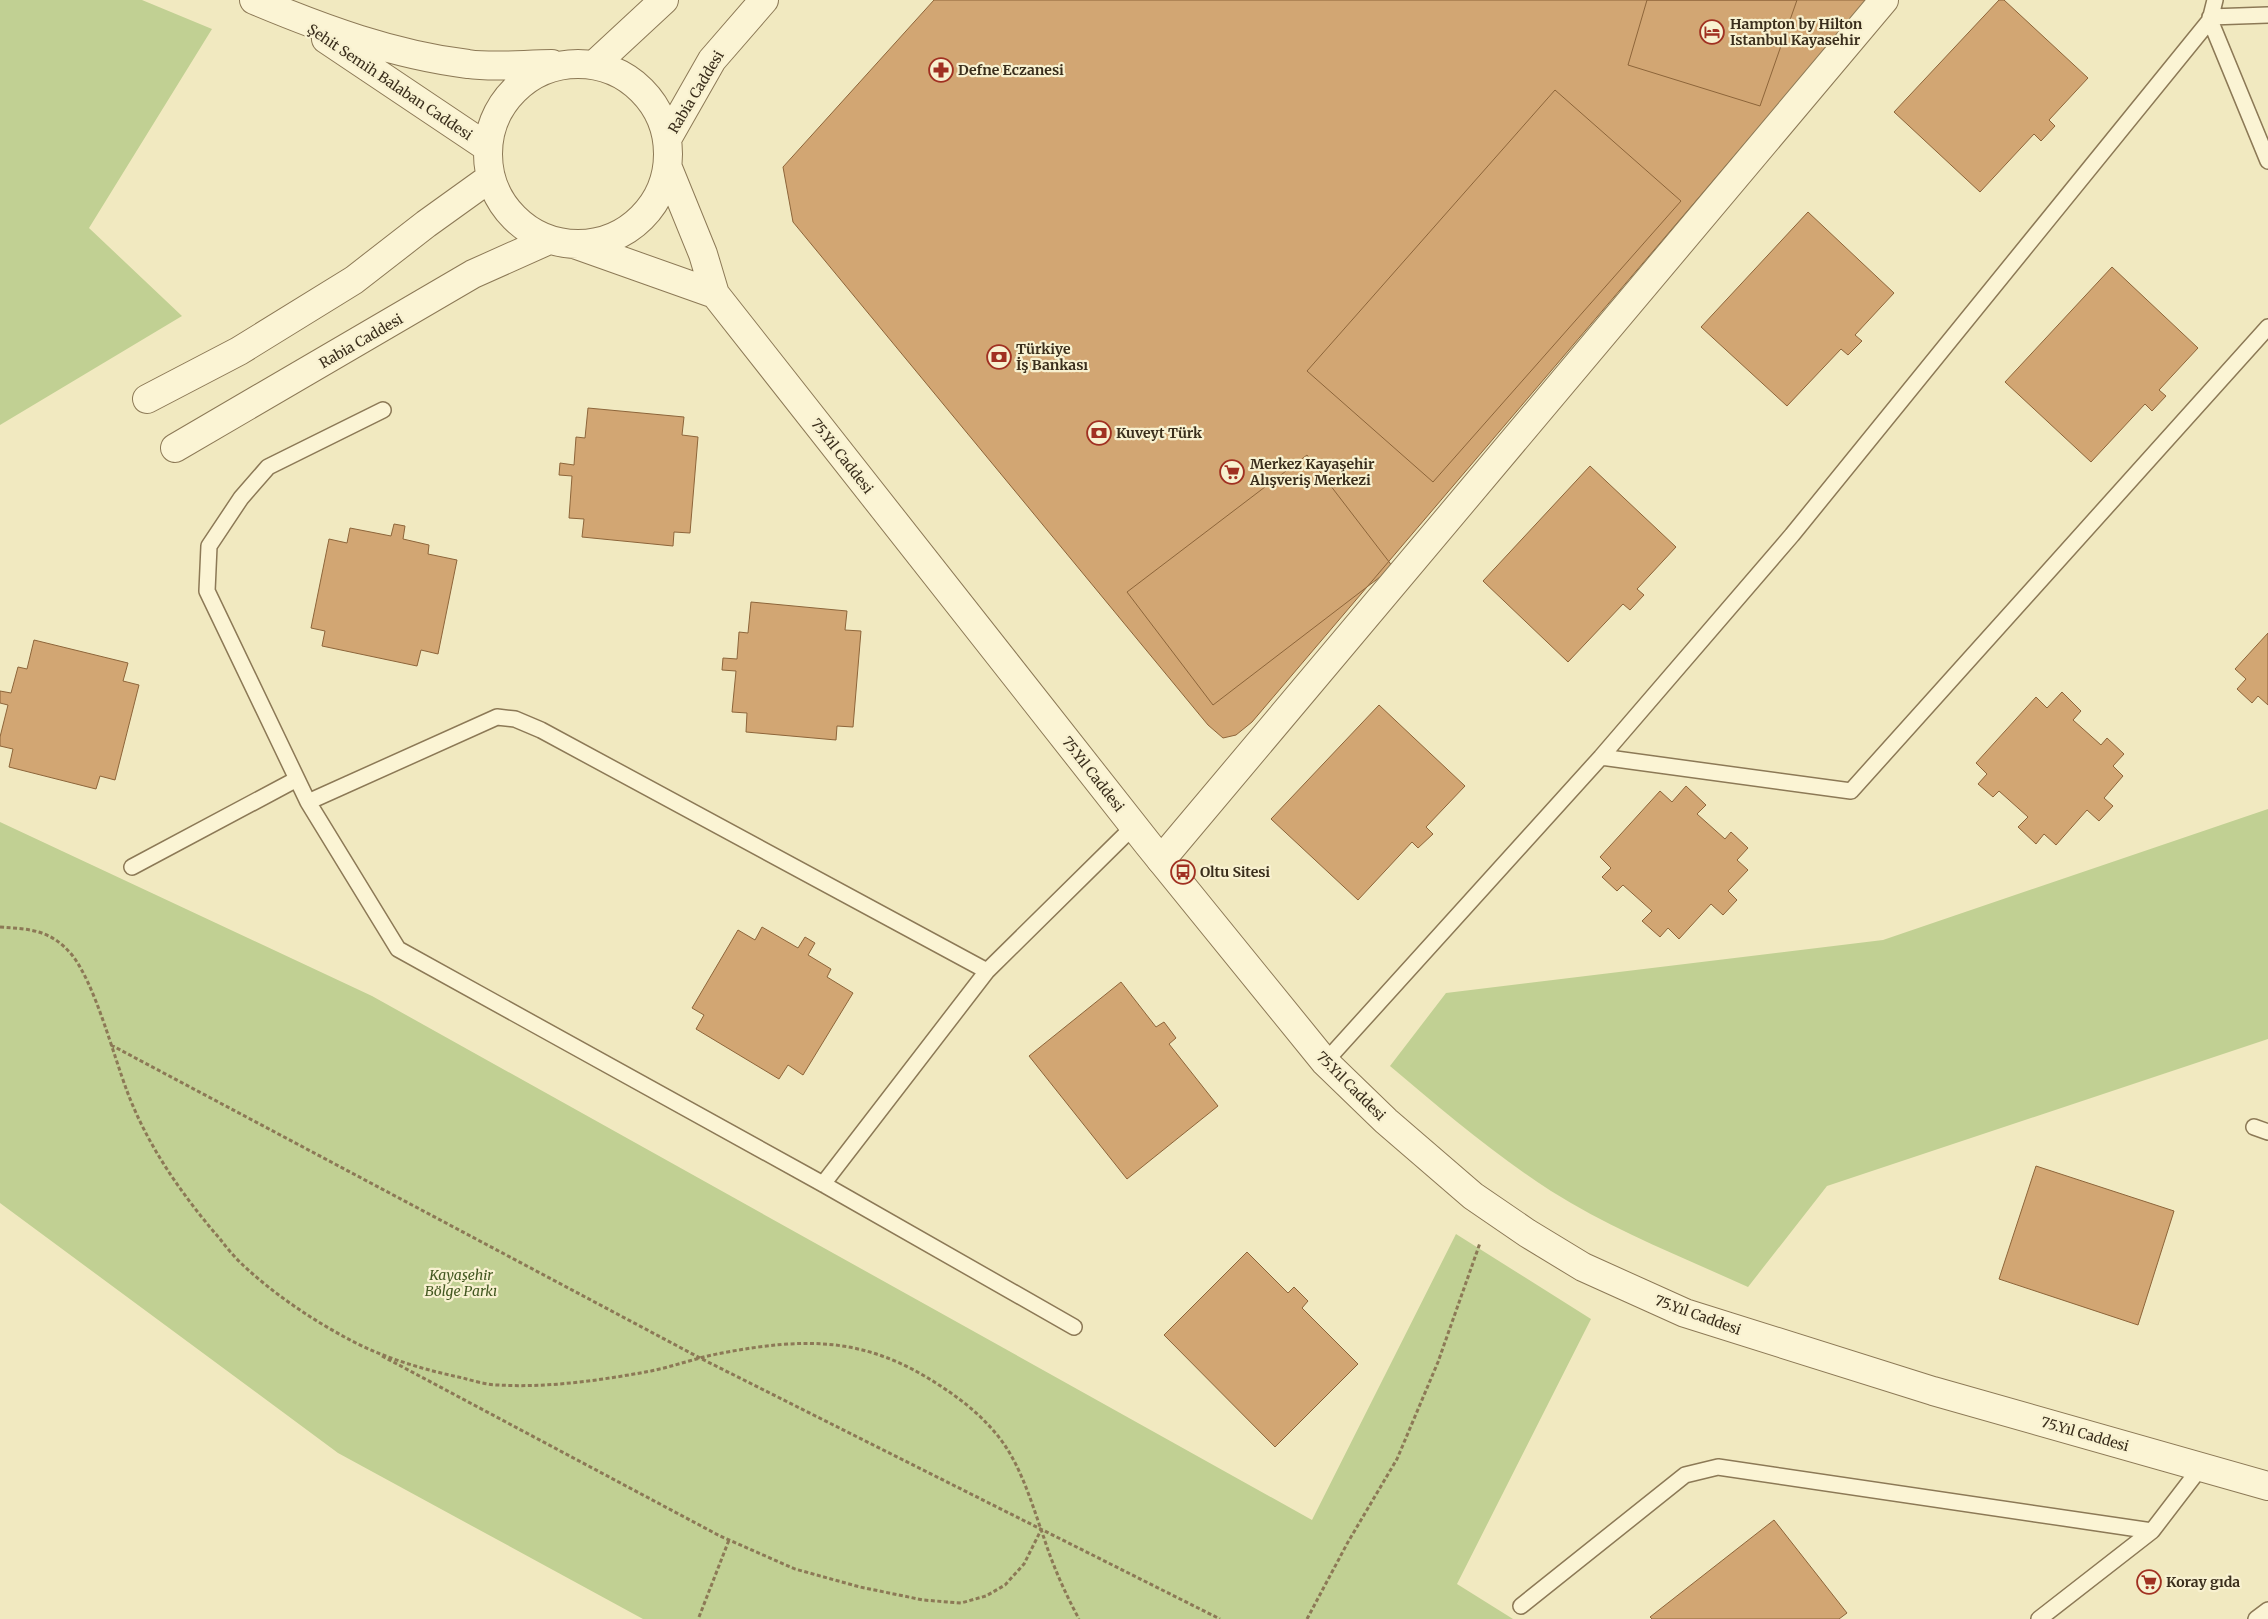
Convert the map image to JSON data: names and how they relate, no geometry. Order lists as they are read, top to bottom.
{
  "streets": {
    "street": ["Şehit Semih Balaban Caddesi", "Rabia Caddesi", "75.Yıl Caddesi"]
  },
  "crossings": [
    ["Şehit Semih Balaban Caddesi", "Rabia Caddesi"]
  ],
  "parks": ["Kayaşehir Bölge Parkı"],
  "places": {
    "hotel": ["Hampton by Hilton Istanbul Kayasehir"],
    "pharmacy": ["Defne Eczanesi"],
    "bank": ["Türkiye İş Bankası", "Kuveyt Türk"],
    "supermarket": ["Merkez Kayaşehir Alışveriş Merkezi", "Koray gıda"],
    "bus stop": ["Oltu Sitesi"]
  }
}
